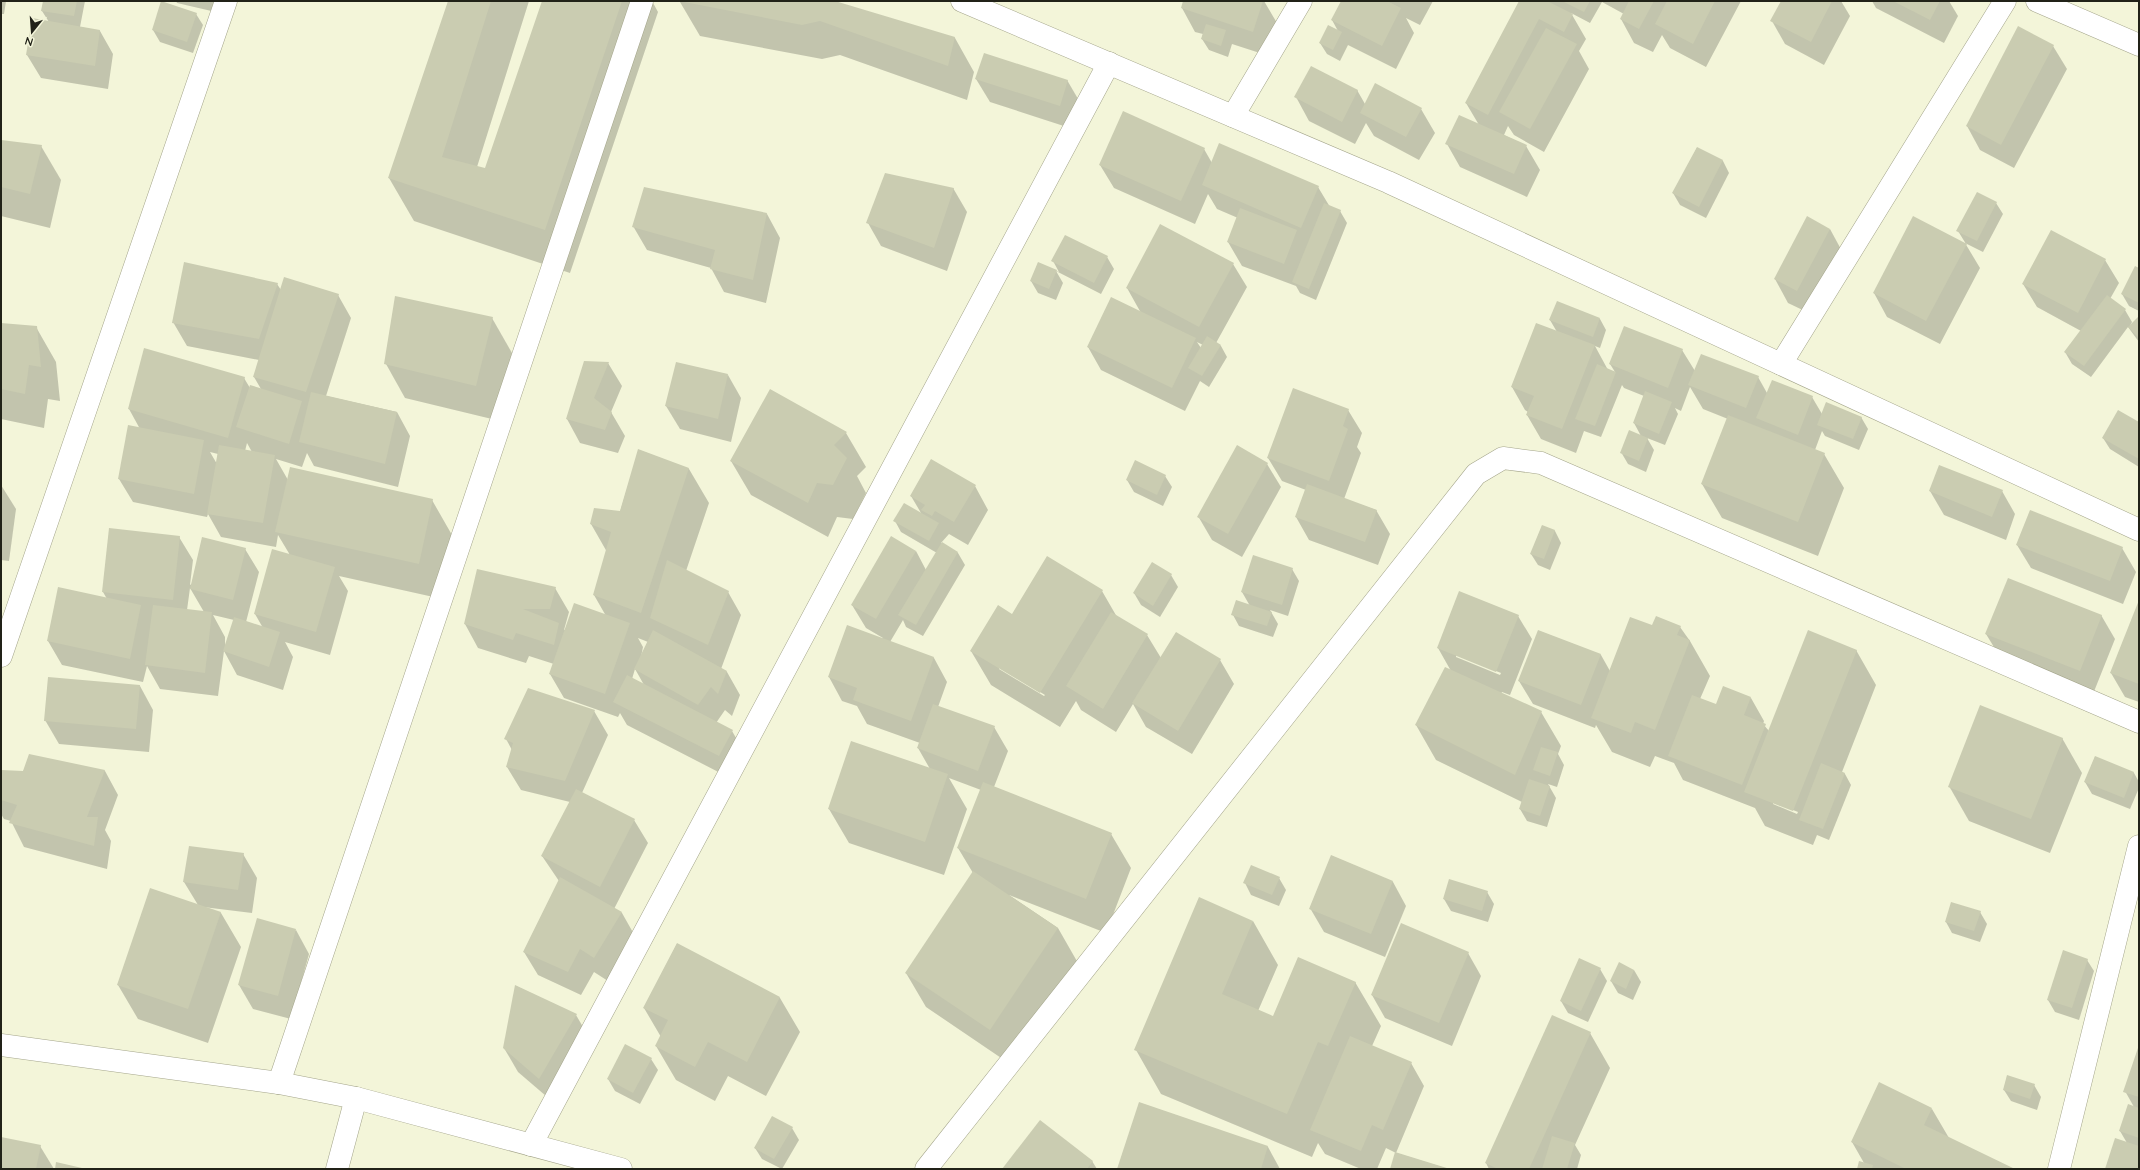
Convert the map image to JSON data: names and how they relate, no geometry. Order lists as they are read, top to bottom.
{
  "north": "bottom"
}
